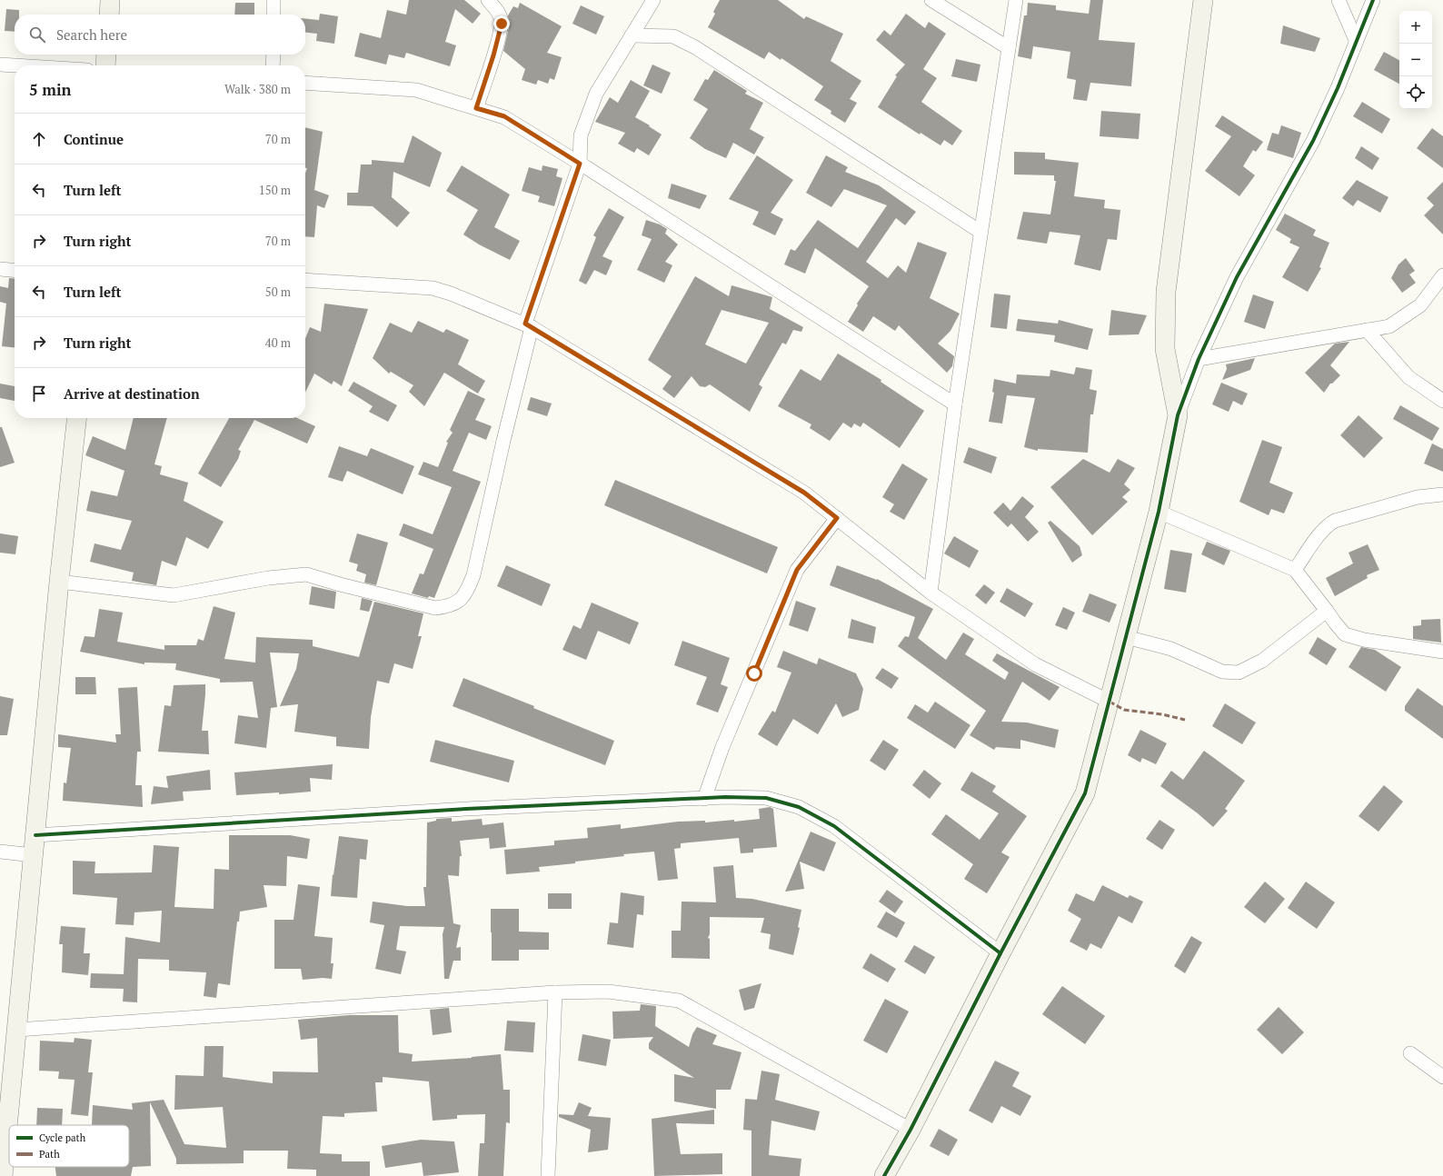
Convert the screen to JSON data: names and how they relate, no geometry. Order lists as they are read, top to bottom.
{
  "legend": ["Cycle path", "Path"],
  "page": {
    "map_buttons": ["+", "−"],
    "search": "Search here",
    "heading": ["5 min", "Walk · 380 m"],
    "list": [
      ["Continue", "70 m"],
      ["Turn left", "150 m"],
      ["Turn right", "70 m"],
      ["Turn left", "50 m"],
      ["Turn right", "40 m"],
      "Arrive at destination"
    ]
  }
}
